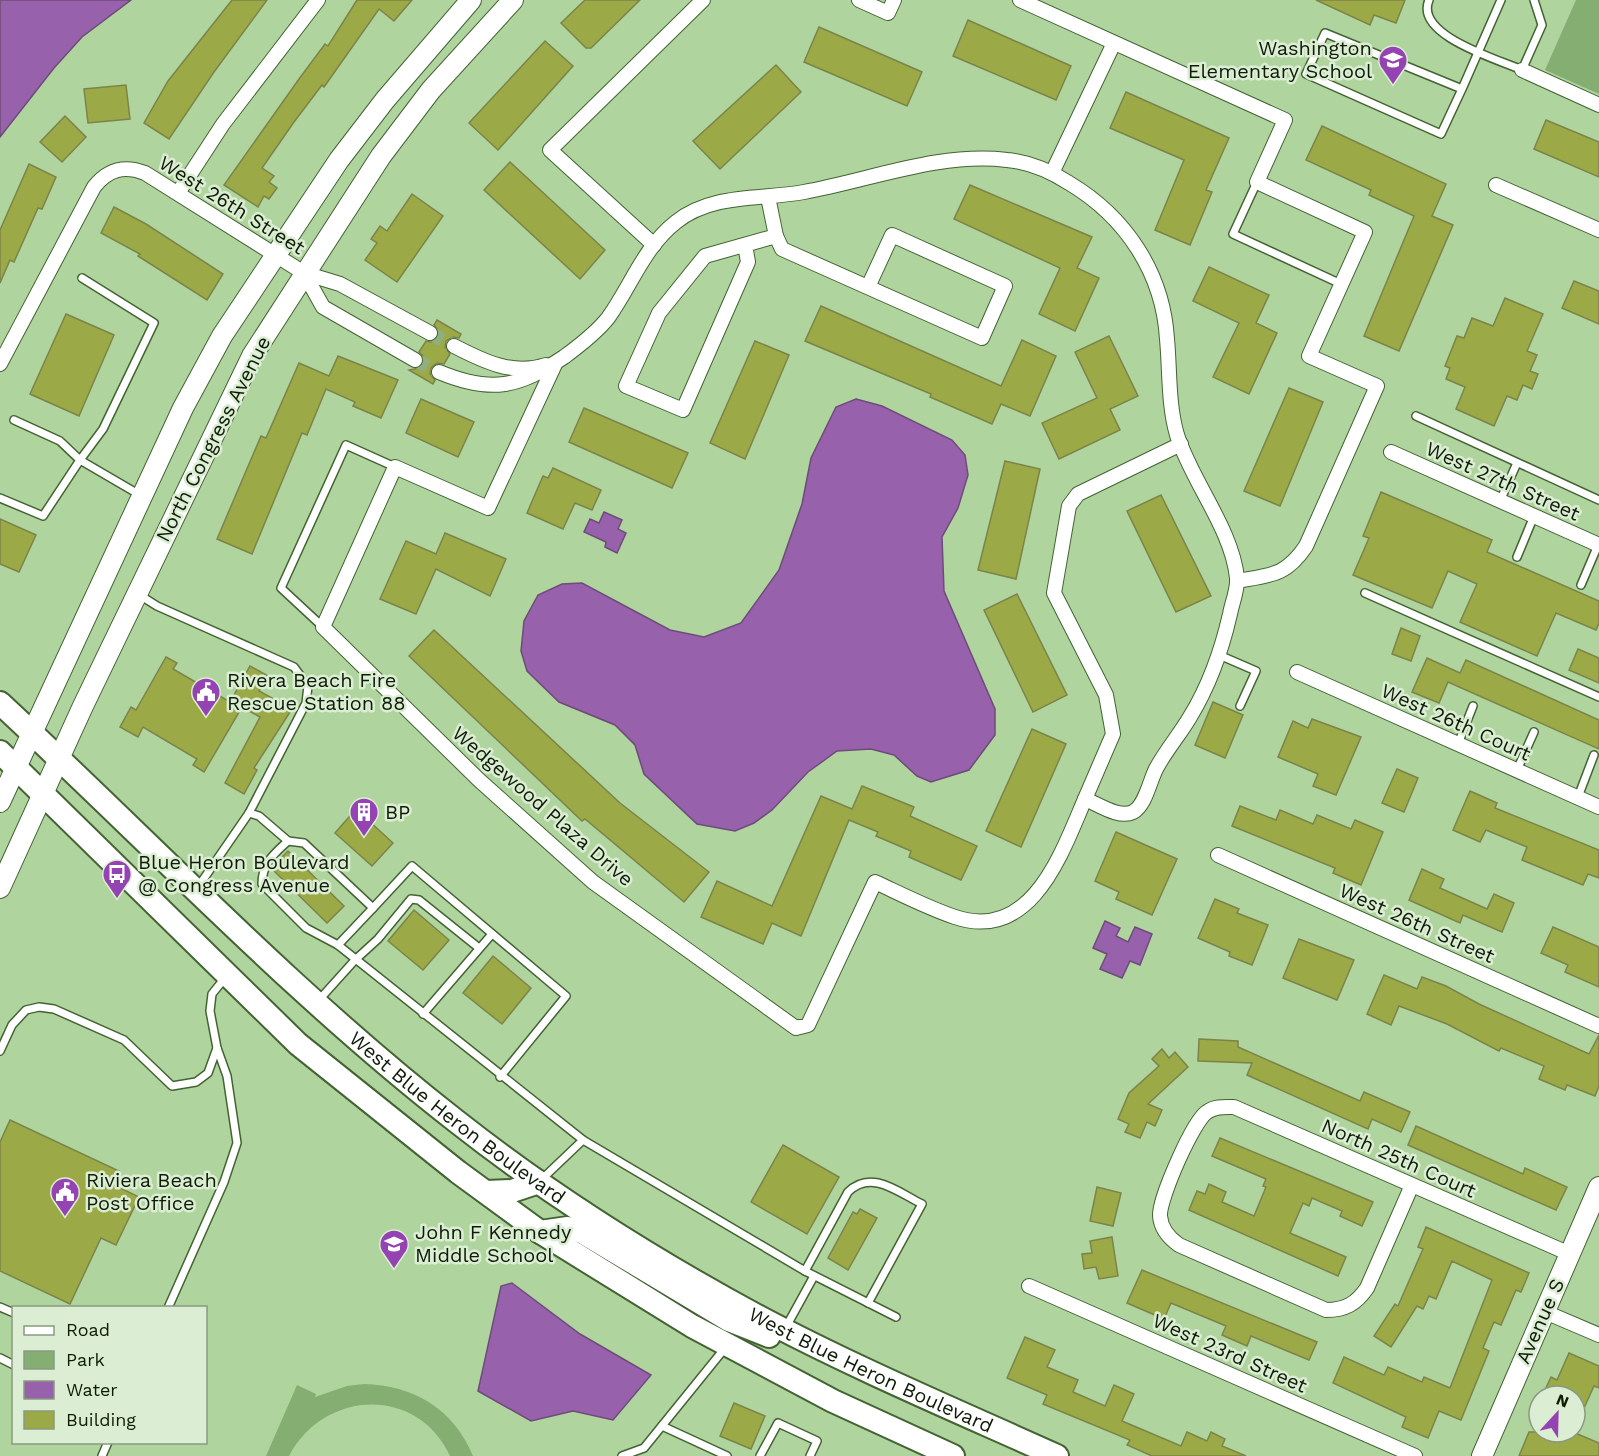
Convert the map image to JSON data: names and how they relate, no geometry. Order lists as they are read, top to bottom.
{
  "streets": {
    "main road": ["West Blue Heron Boulevard"],
    "street": [
      "West 26th Street",
      "North Congress Avenue",
      "West 27th Street",
      "West 26th Court",
      "Wedgewood Plaza Drive",
      "North 25th Court",
      "Avenue S",
      "West 23rd Street"
    ]
  },
  "crossings": [
    ["West 26th Street", "North Congress Avenue"],
    ["North Congress Avenue", "West Blue Heron Boulevard"],
    ["North 25th Court", "Avenue S"]
  ],
  "places": {
    "school or university": ["Washington Elementary School", "John F Kennedy Middle School"],
    "public building": ["Rivera Beach Fire Rescue Station 88", "Riviera Beach Post Office"],
    "building": ["BP"],
    "bus stop": ["Blue Heron Boulevard @ Congress Avenue"]
  },
  "legend": [
    "Road",
    "Park",
    "Water",
    "Building"
  ],
  "north": "top"
}
